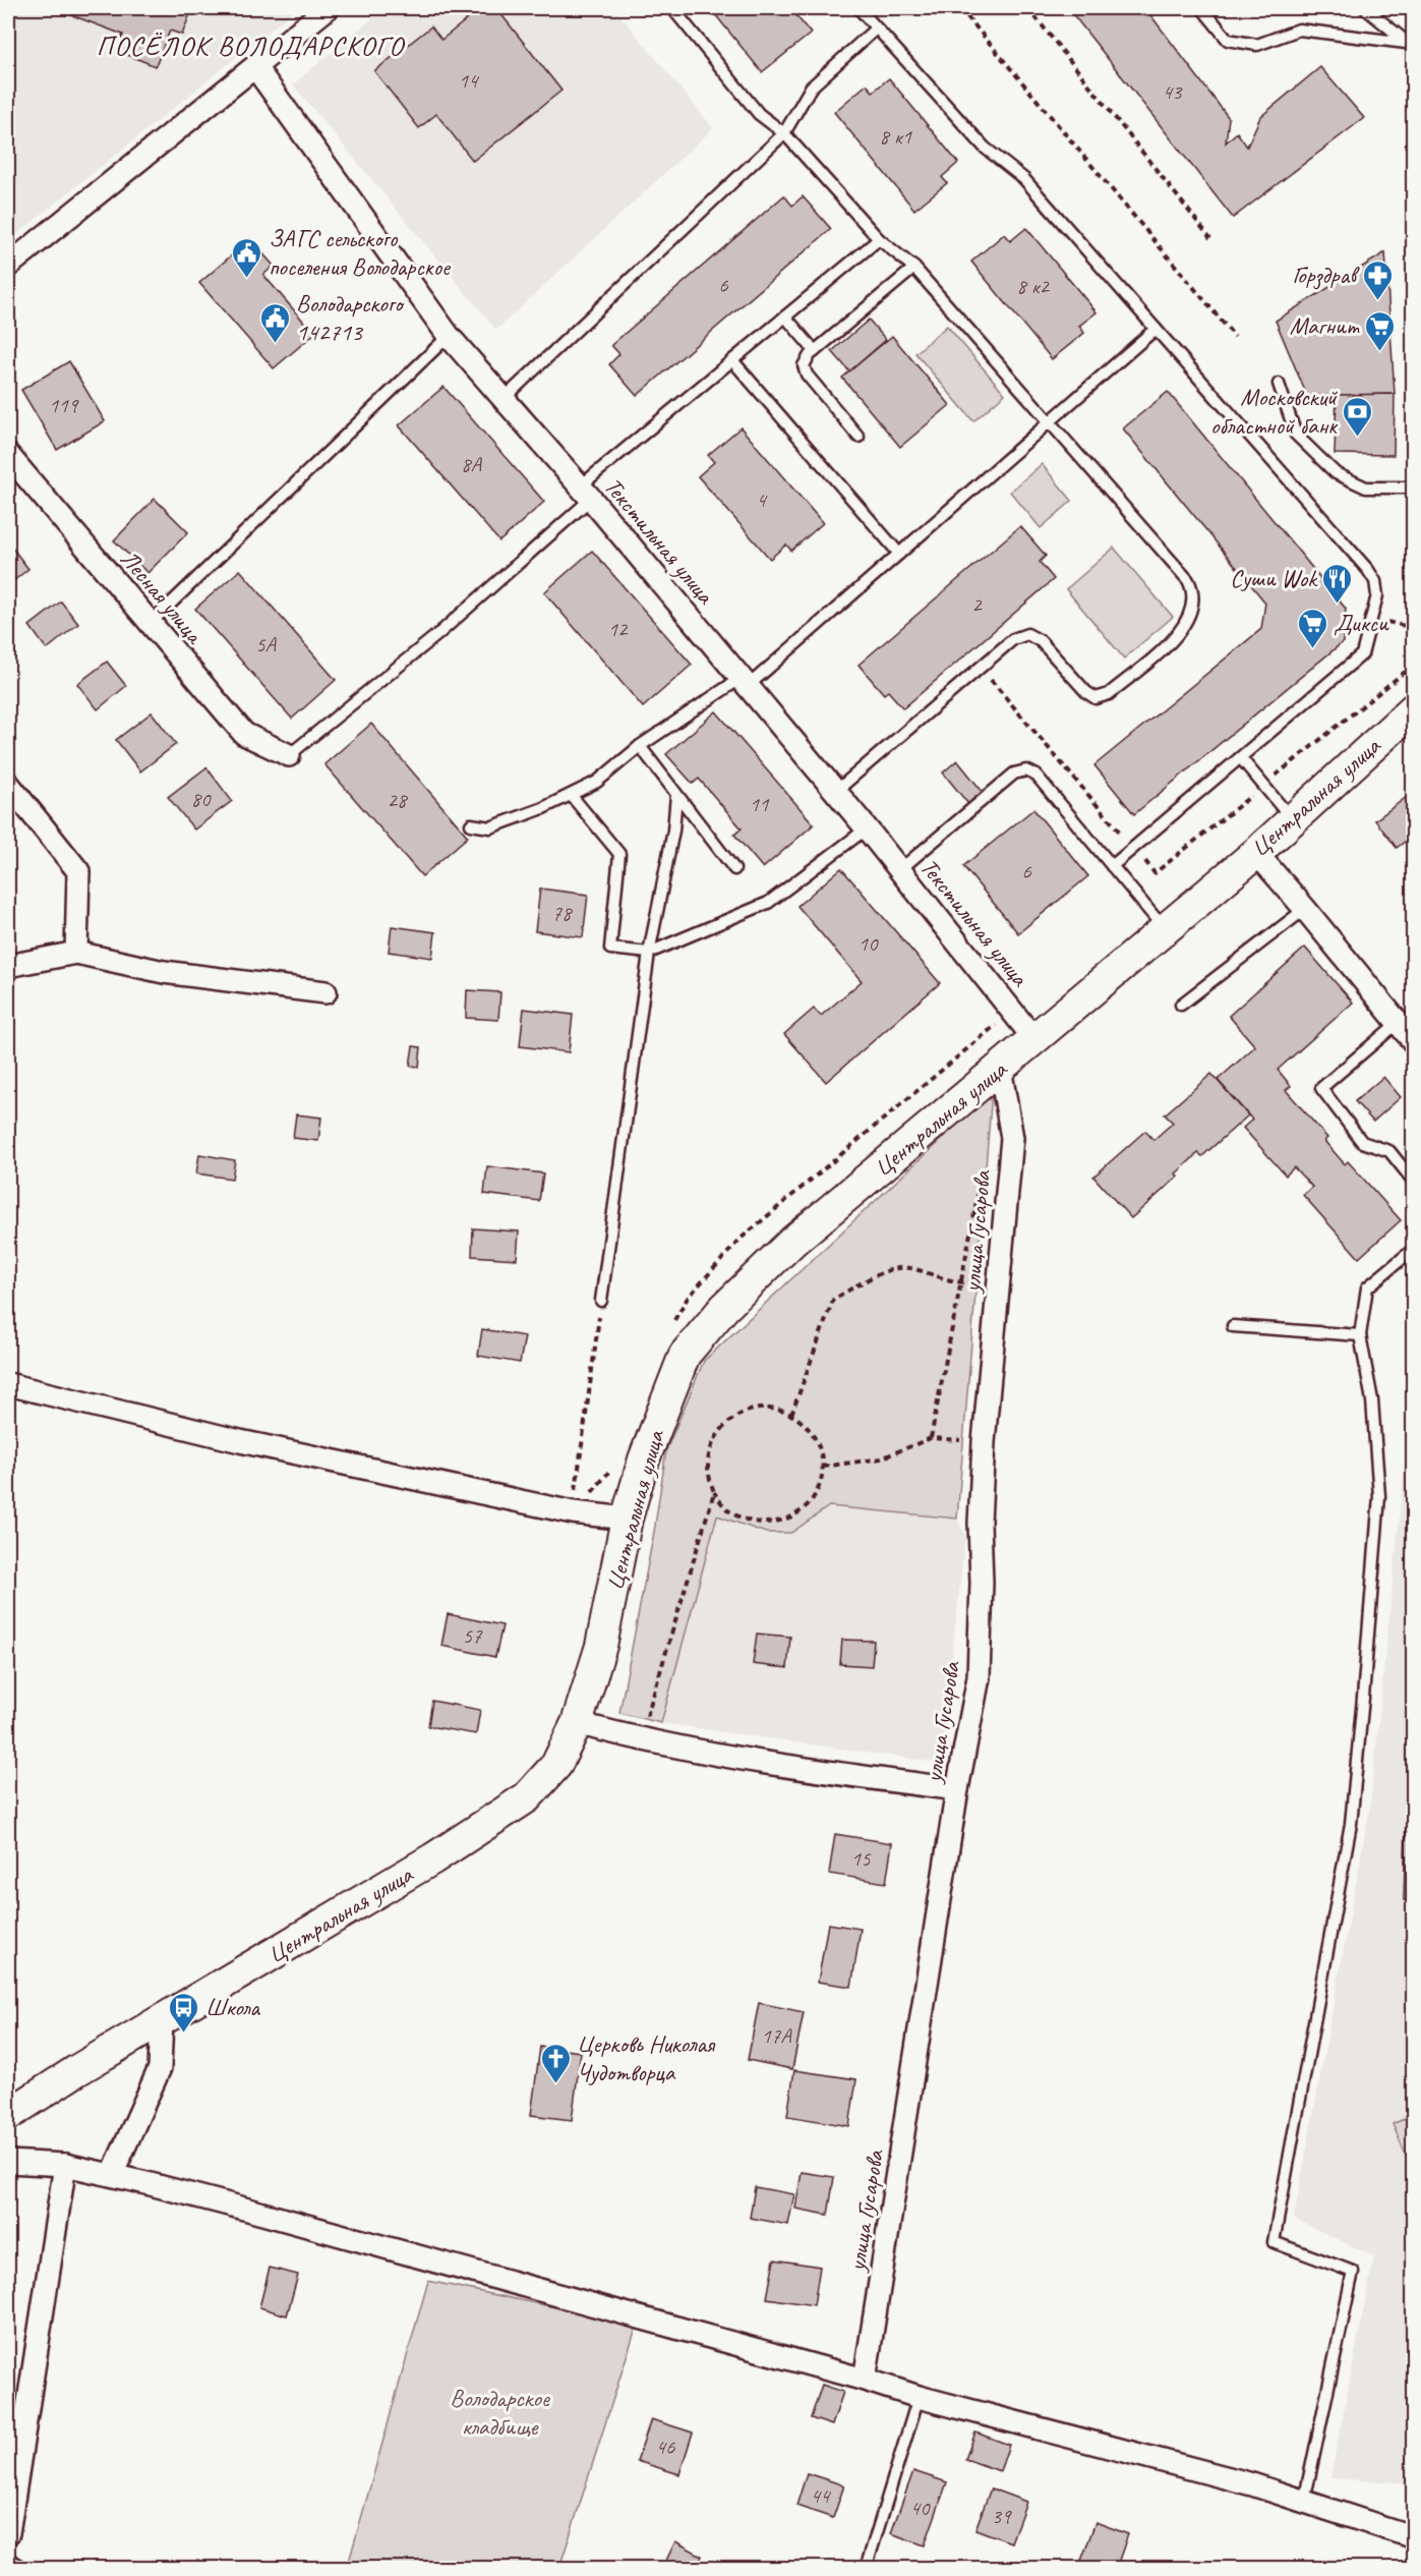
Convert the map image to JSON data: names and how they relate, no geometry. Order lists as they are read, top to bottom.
{
  "streets": {
    "main road": ["Центральная улица"],
    "street": ["Текстильная улица", "Лесная улица", "улица Гусарова"]
  },
  "crossings": [
    ["Текстильная улица", "Центральная улица"],
    ["Центральная улица", "улица Гусарова"]
  ],
  "districts": ["ПОСЁЛОК ВОЛОДАРСКОГО"],
  "parks": ["Володарское кладбище"],
  "places": {
    "public building": ["ЗАГС сельского поселения Володарское", "Володарского 142713"],
    "pharmacy": ["Горздрав"],
    "supermarket": ["Магнит", "Дикси"],
    "bank": ["Московский областной банк"],
    "restaurant": ["Суши Wok"],
    "bus stop": ["Школа"],
    "church": ["Церковь Николая Чудотворца"]
  },
  "house_numbers": [
    "14",
    "43",
    "8 к1",
    "6",
    "8 к2",
    "119",
    "8А",
    "4",
    "2",
    "12",
    "5А",
    "80",
    "28",
    "11",
    "6",
    "78",
    "10",
    "57",
    "15",
    "17А",
    "46",
    "44",
    "40",
    "39"
  ]
}
